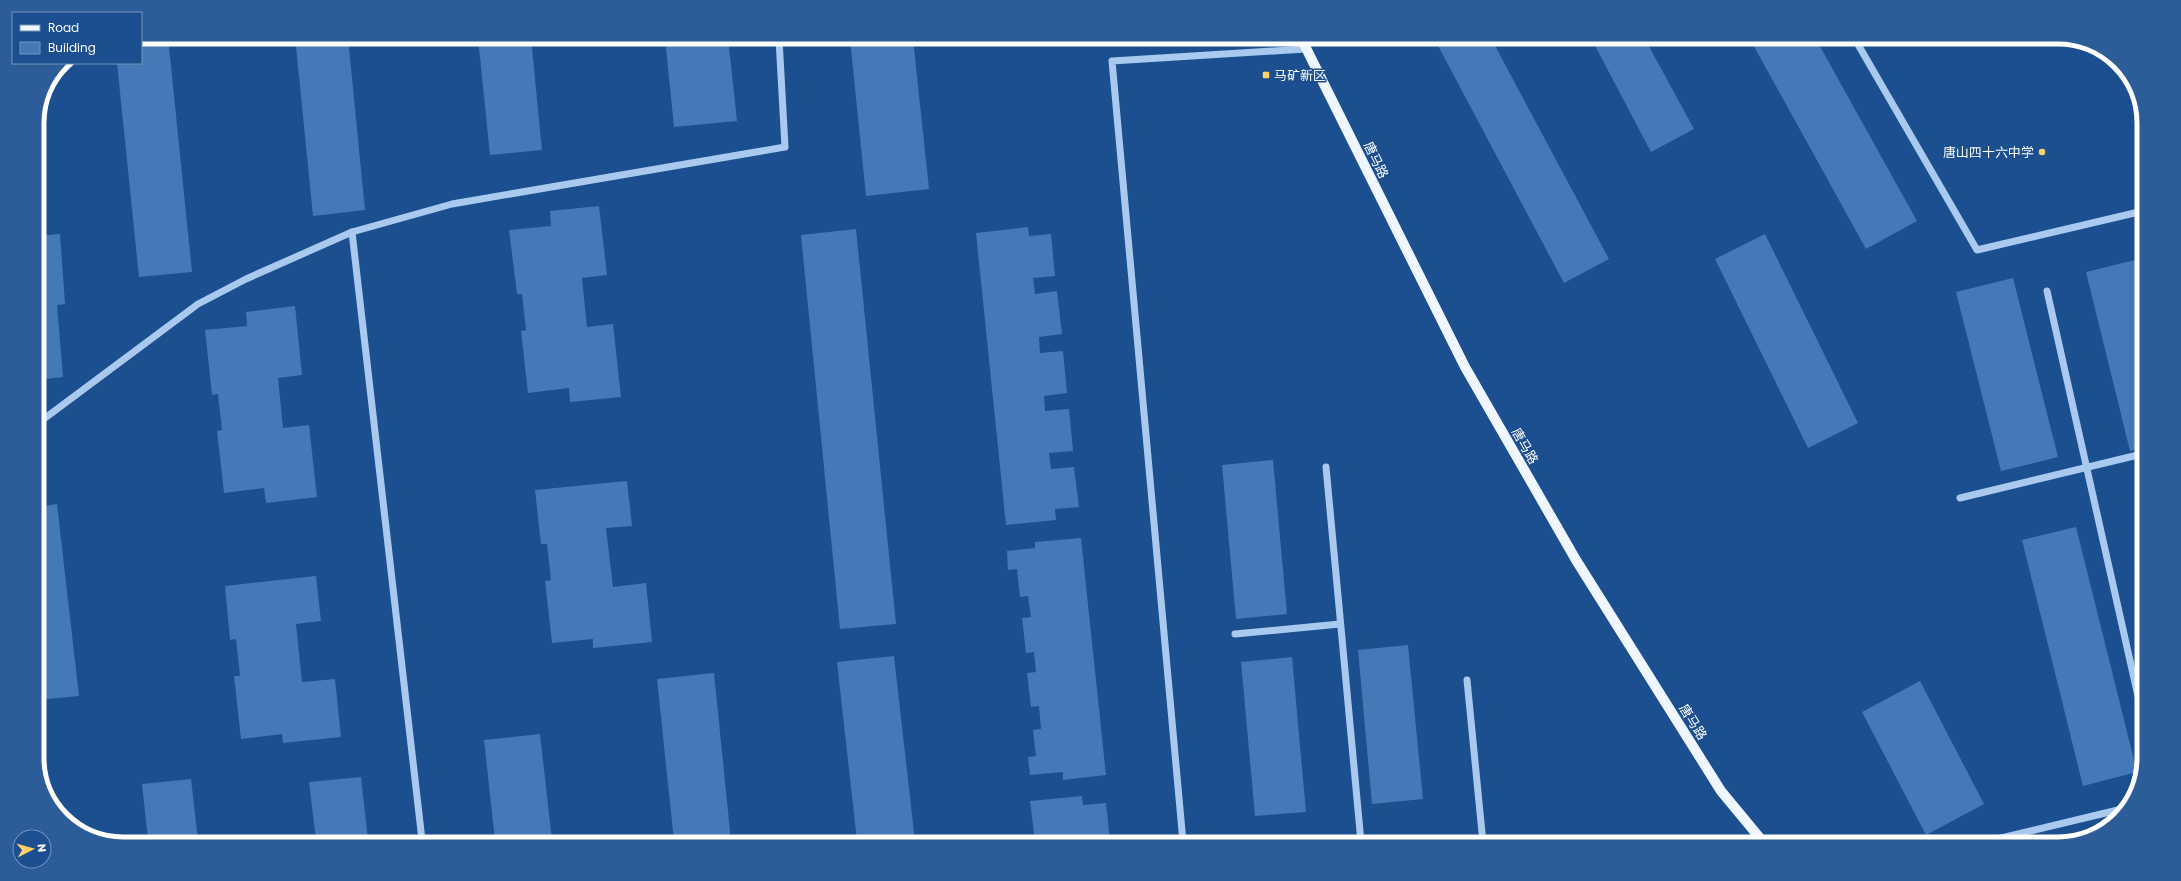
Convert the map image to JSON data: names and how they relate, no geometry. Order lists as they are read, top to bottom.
{
  "streets": {
    "main road": ["唐马路"]
  },
  "places": {
    "transit": ["马矿新区"],
    "other": ["唐山四十六中学"]
  },
  "legend": ["Road", "Building"],
  "north": "right"
}
